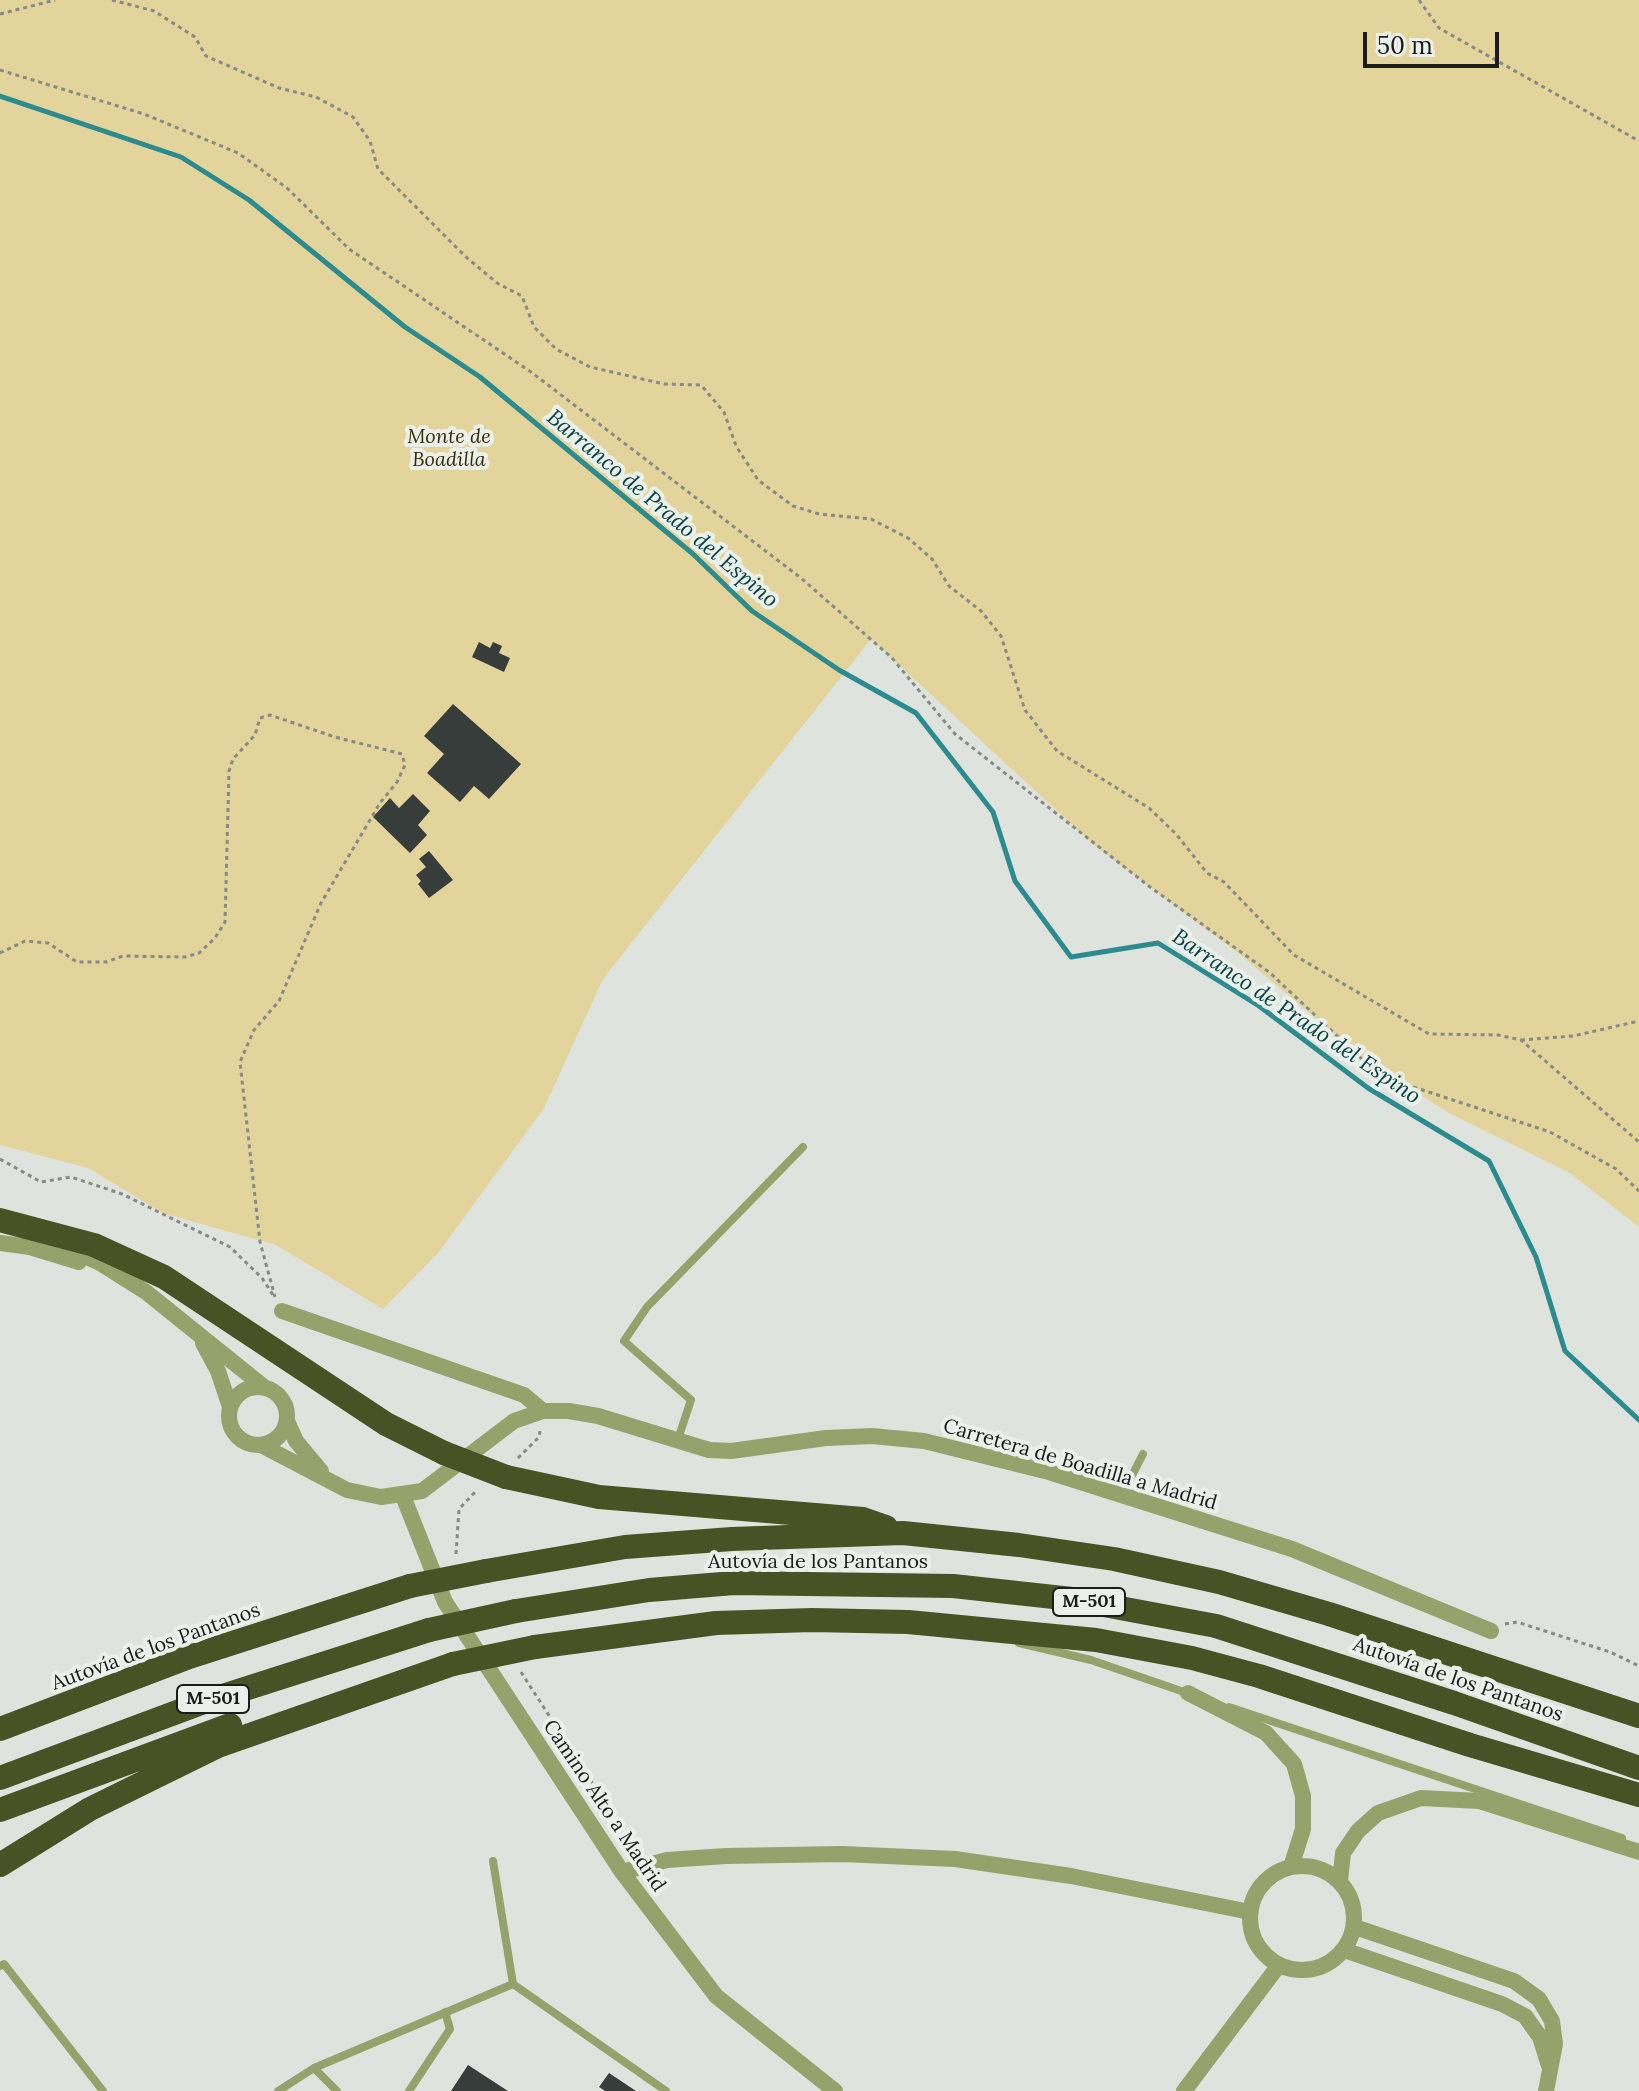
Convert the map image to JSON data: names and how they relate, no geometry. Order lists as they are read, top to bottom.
{
  "streets": {
    "highway": ["Autovía de los Pantanos", "M-501"],
    "street": ["Carretera de Boadilla a Madrid", "Camino Alto a Madrid"]
  },
  "water": ["Barranco de Prado del Espino"],
  "parks": ["Monte de Boadilla"],
  "scale_bar": "50 m"
}
